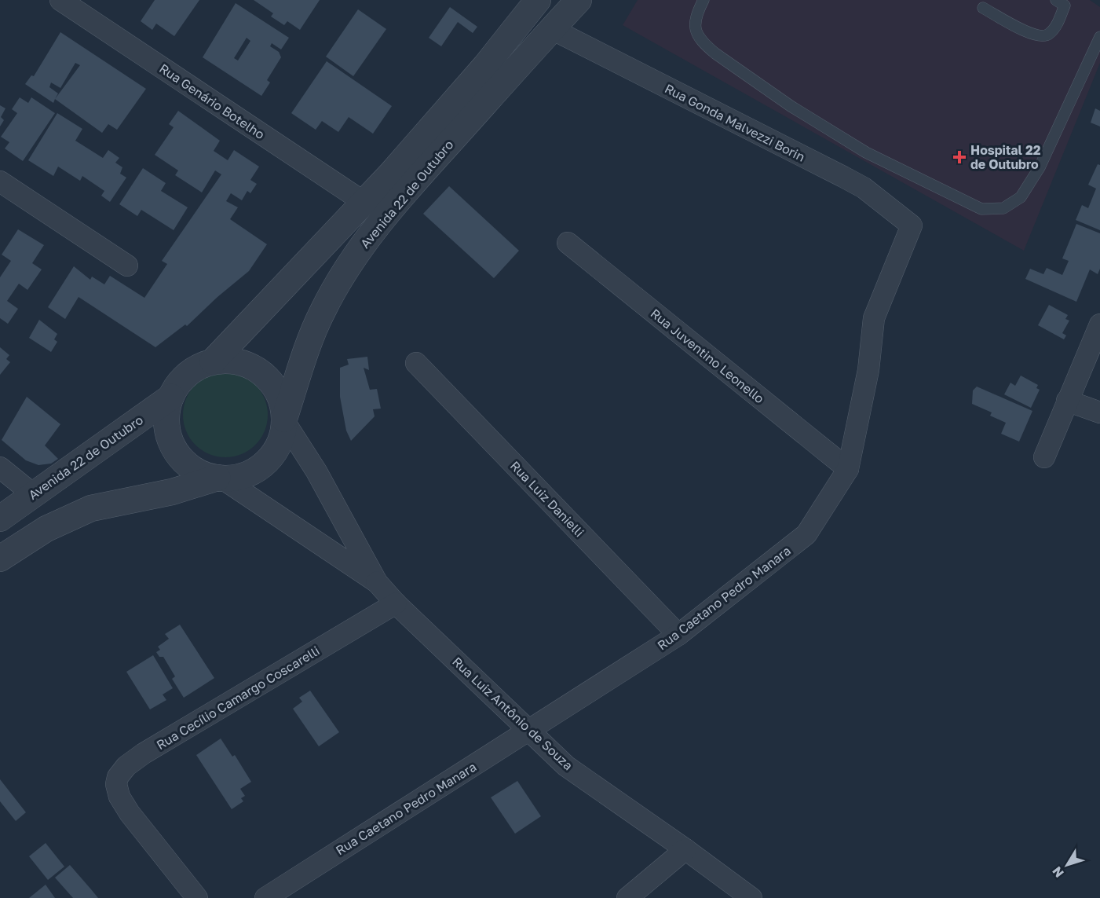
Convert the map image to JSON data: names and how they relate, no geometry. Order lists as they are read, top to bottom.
{
  "streets": {
    "street": [
      "Rua Genário Botelho",
      "Rua Gonda Malvezzi Borin",
      "Avenida 22 de Outubro",
      "Rua Juventino Leonello",
      "Rua Luiz Danielli",
      "Rua Caetano Pedro Manara",
      "Rua Cecílio Camargo Coscarelli",
      "Rua Luiz Antônio de Souza"
    ]
  },
  "crossings": [
    ["Rua Genário Botelho", "Avenida 22 de Outubro"],
    ["Rua Gonda Malvezzi Borin", "Avenida 22 de Outubro"],
    ["Rua Gonda Malvezzi Borin", "Rua Caetano Pedro Manara"],
    ["Rua Juventino Leonello", "Rua Caetano Pedro Manara"],
    ["Rua Luiz Danielli", "Rua Caetano Pedro Manara"],
    ["Rua Caetano Pedro Manara", "Rua Luiz Antônio de Souza"],
    ["Rua Cecílio Camargo Coscarelli", "Rua Luiz Antônio de Souza"]
  ],
  "places": {
    "health": ["Hospital 22 de Outubro"]
  },
  "north": "bottom left"
}
